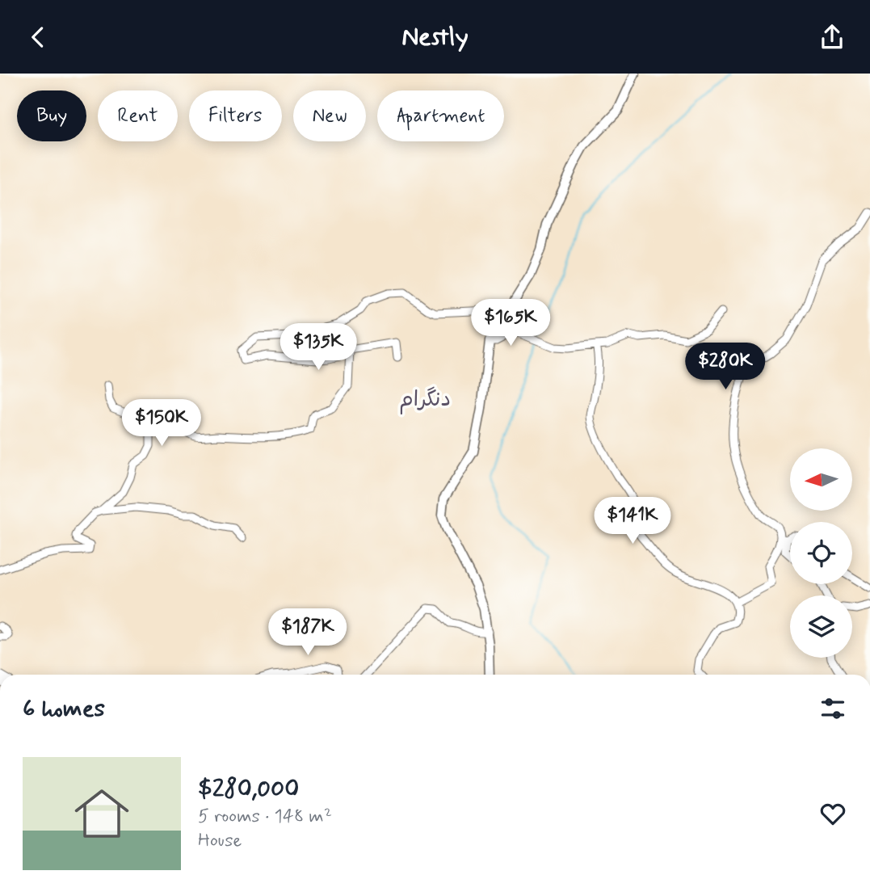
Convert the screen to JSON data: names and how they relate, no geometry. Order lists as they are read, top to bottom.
{
  "districts": ["دنگرام"],
  "north": "left",
  "page": {
    "header": "Nestly",
    "chip": [
      "Buy",
      "Rent",
      "Filters",
      "New",
      "Apartment"
    ],
    "price": [
      "$165K",
      "$135K",
      "$280K",
      "$150K",
      "$141K",
      "$187K"
    ],
    "heading": "6 homes",
    "list": [
      {
        "name": "$280,000",
        "note": "5 rooms · 148 m² · House"
      }
    ]
  }
}
